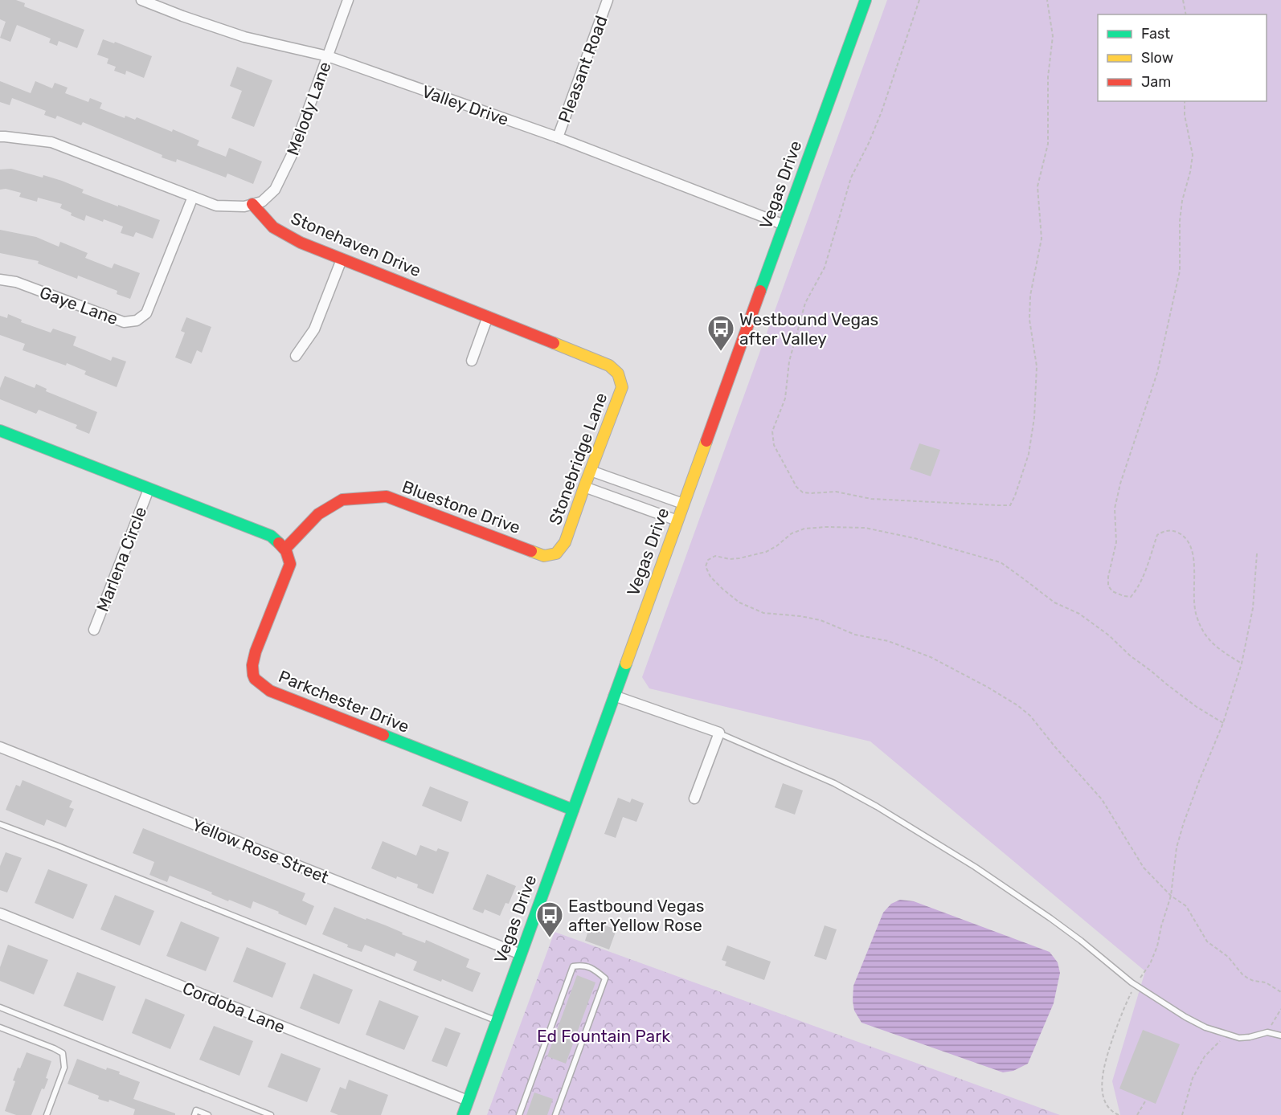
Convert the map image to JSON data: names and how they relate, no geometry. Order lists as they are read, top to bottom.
{
  "streets": {
    "street": [
      "Pleasant Road",
      "Valley Drive",
      "Melody Lane",
      "Vegas Drive",
      "Stonehaven Drive",
      "Gaye Lane",
      "Stonebridge Lane",
      "Bluestone Drive",
      "Marlena Circle",
      "Parkchester Drive",
      "Yellow Rose Street",
      "Cordoba Lane"
    ]
  },
  "crossings": [
    ["Pleasant Road", "Valley Drive"],
    ["Valley Drive", "Melody Lane"],
    ["Valley Drive", "Vegas Drive"],
    ["Melody Lane", "Stonehaven Drive"],
    ["Vegas Drive", "Parkchester Drive"],
    ["Vegas Drive", "Yellow Rose Street"],
    ["Vegas Drive", "Cordoba Lane"],
    ["Stonehaven Drive", "Stonebridge Lane"],
    ["Stonebridge Lane", "Bluestone Drive"],
    ["Bluestone Drive", "Parkchester Drive"]
  ],
  "parks": ["Ed Fountain Park"],
  "places": {
    "bus stop": ["Westbound Vegas after Valley", "Eastbound Vegas after Yellow Rose"]
  },
  "legend": ["Fast", "Slow", "Jam"]
}
